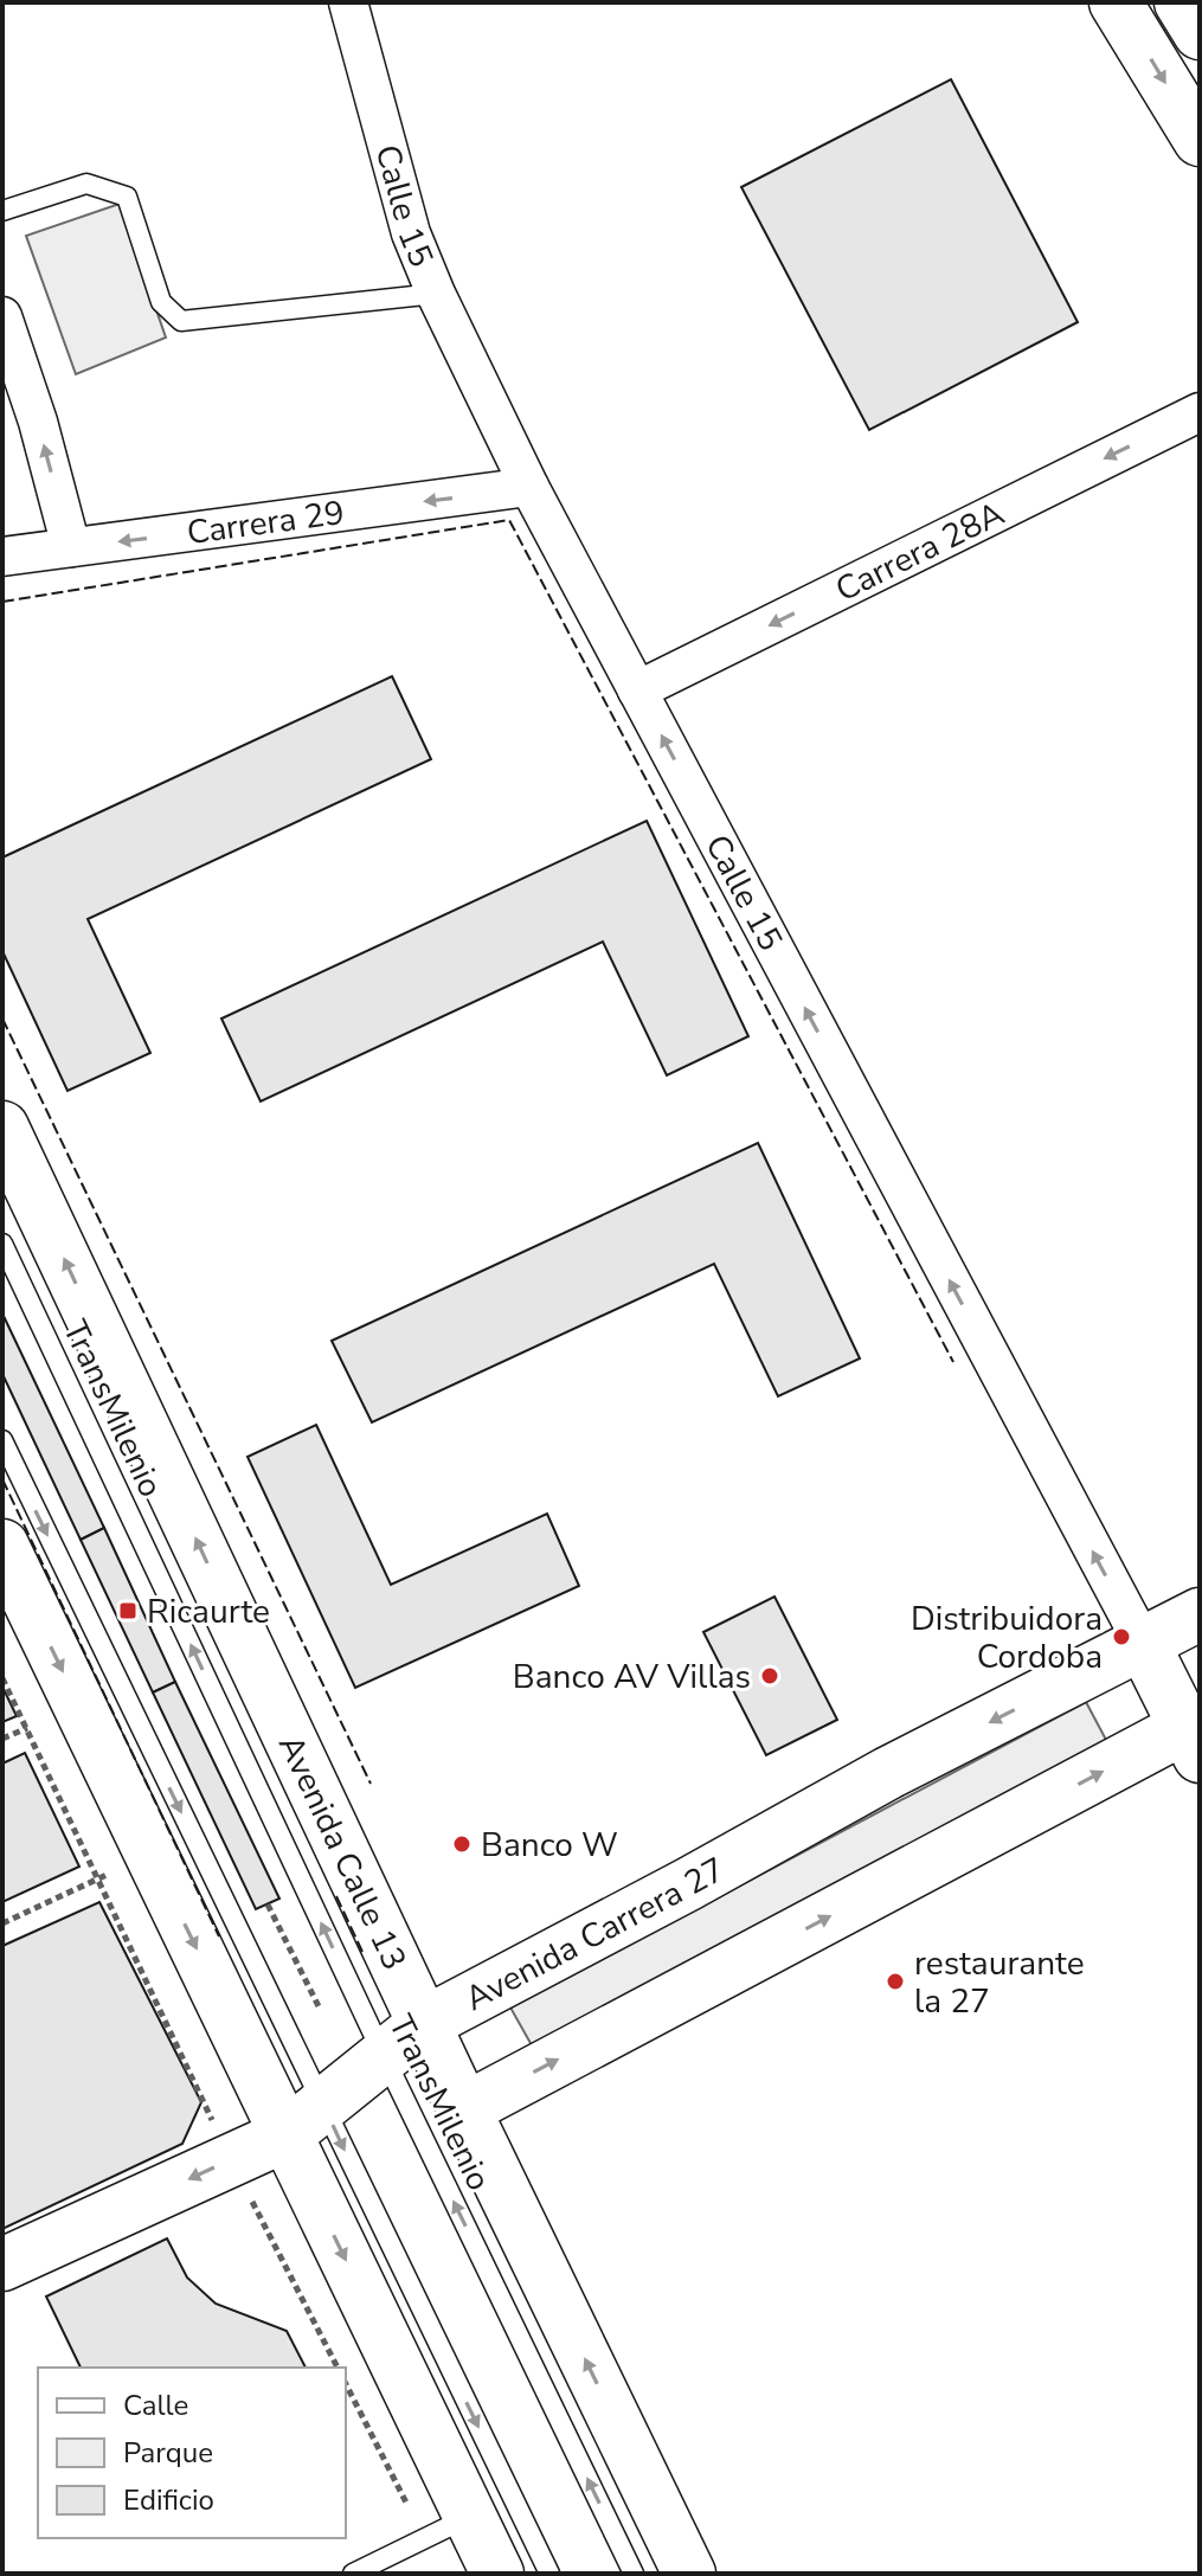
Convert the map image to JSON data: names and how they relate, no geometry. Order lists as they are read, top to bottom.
{
  "streets": {
    "main road": ["Calle 15", "Avenida Calle 13", "Avenida Carrera 27"],
    "street": ["Carrera 29", "Carrera 28A"],
    "lane": ["TransMilenio"]
  },
  "crossings": [
    ["Calle 15", "Carrera 29"],
    ["Calle 15", "Carrera 28A"],
    ["Calle 15", "Avenida Carrera 27"],
    ["TransMilenio", "Avenida Carrera 27"],
    ["Avenida Calle 13", "Avenida Carrera 27"]
  ],
  "one_way": ["Calle 15", "Carrera 29", "Carrera 28A"],
  "places": {
    "transit": ["Ricaurte"],
    "other": [
      "Distribuidora Cordoba",
      "Banco AV Villas",
      "Banco W",
      "restaurante la 27"
    ]
  },
  "legend": ["Calle", "Parque", "Edificio"]
}
